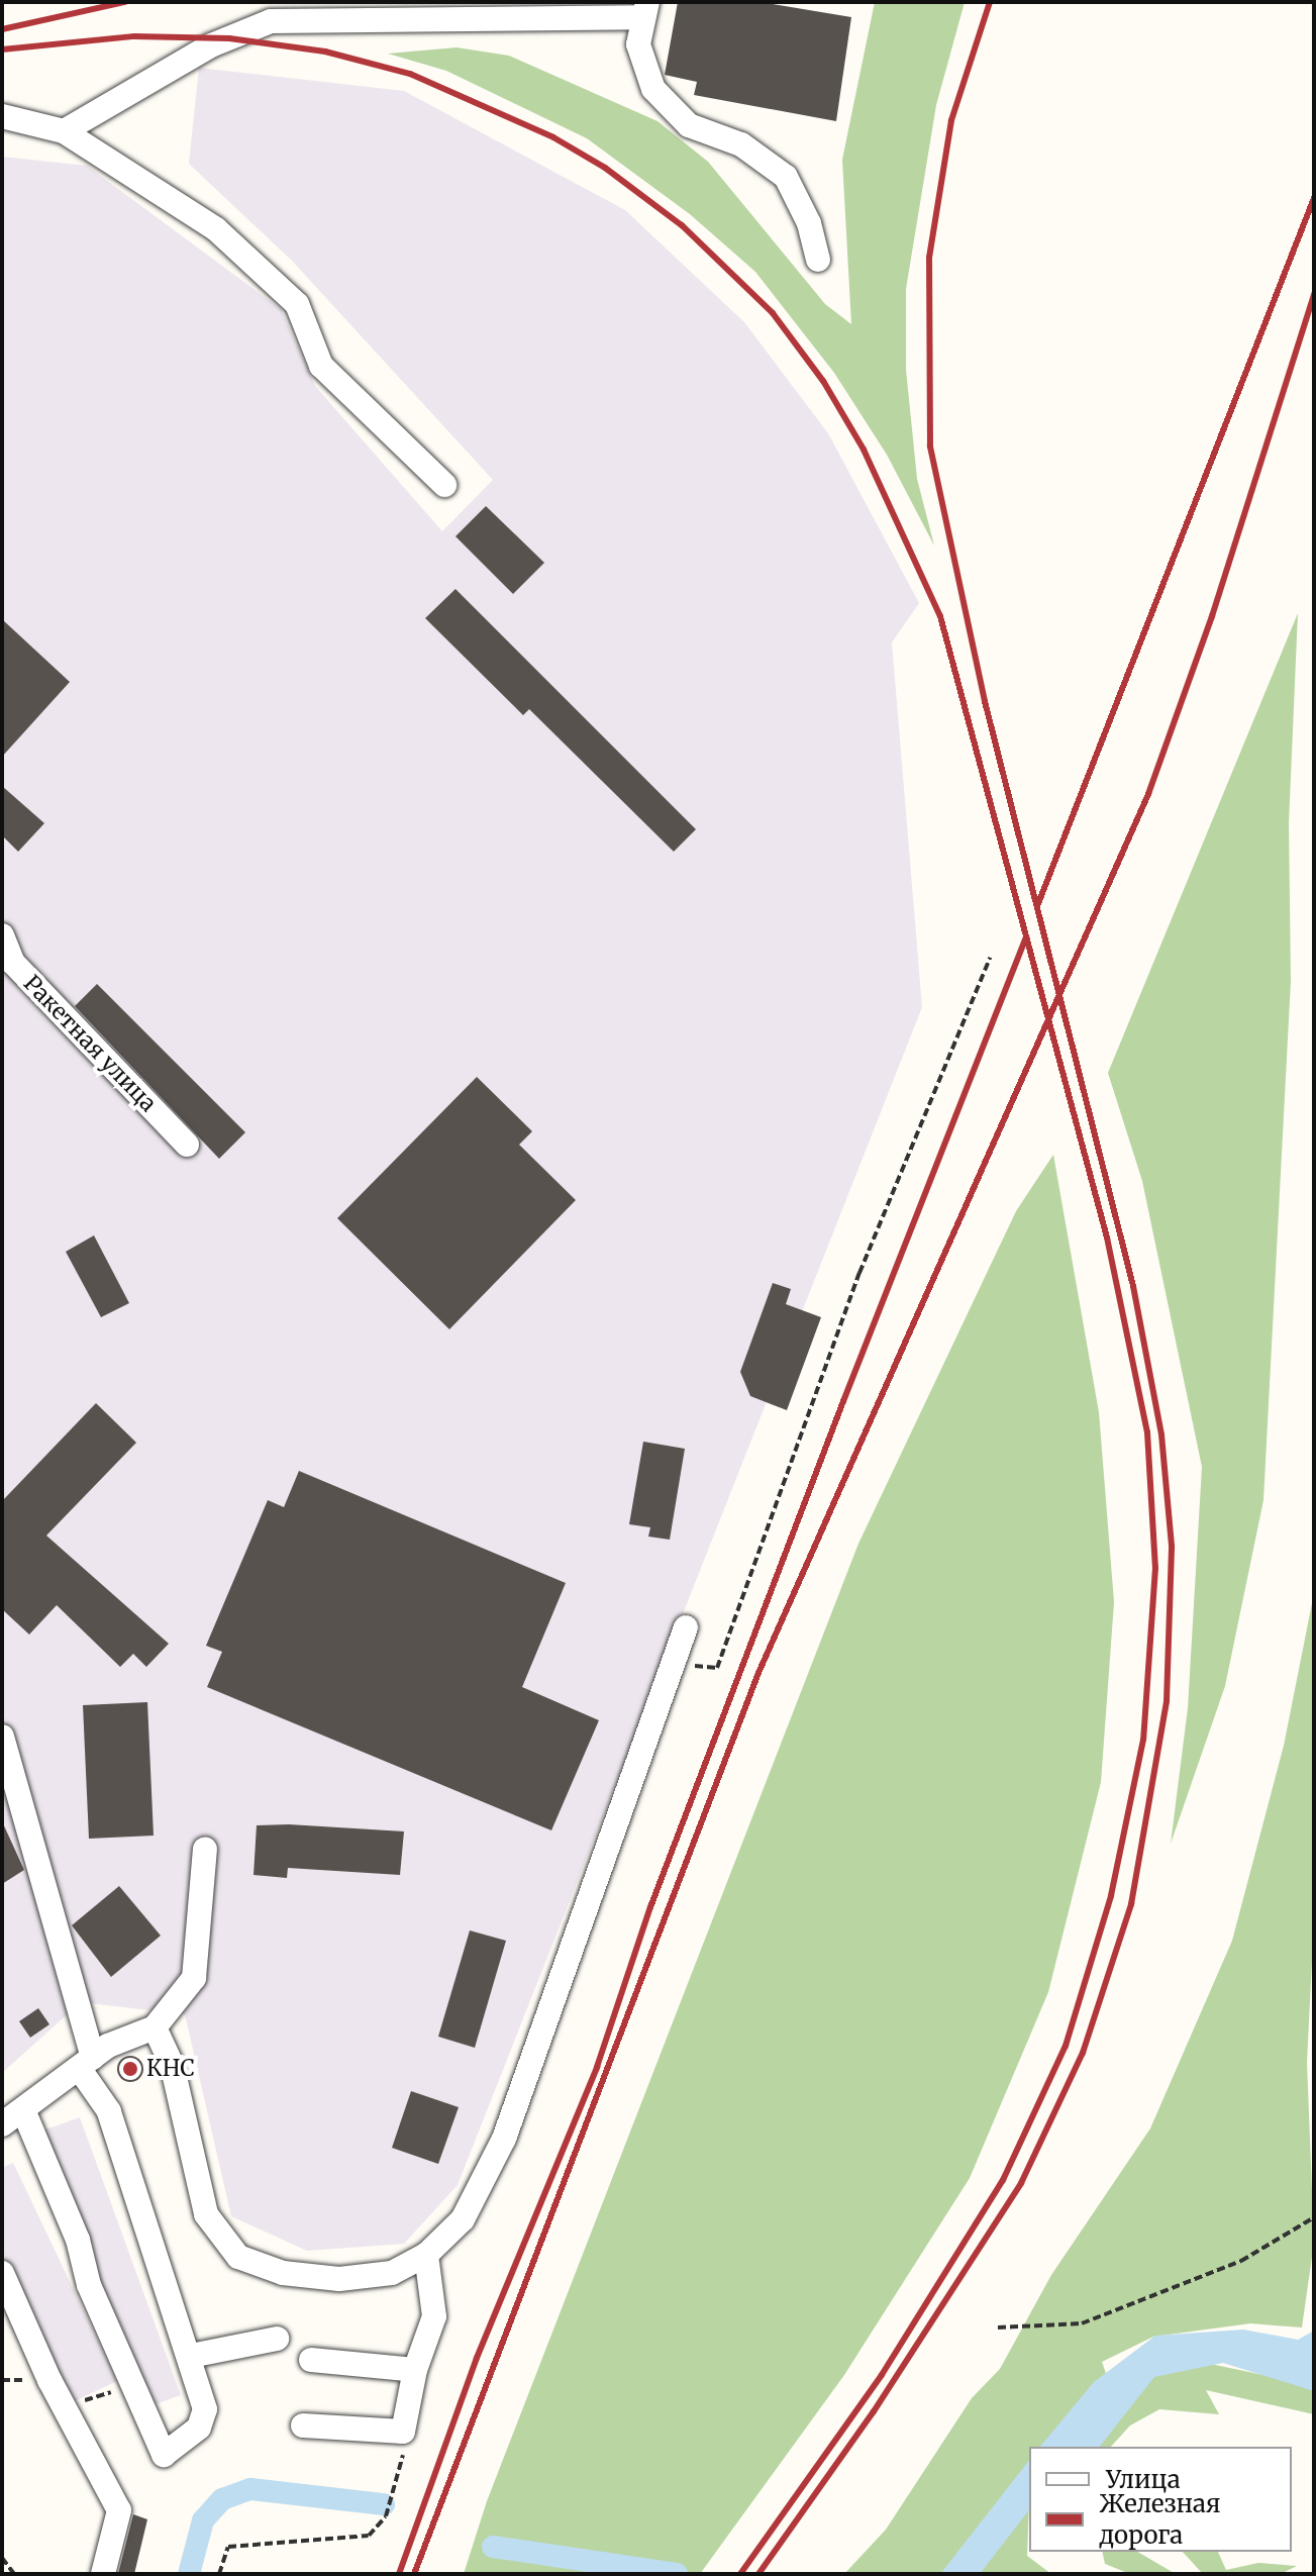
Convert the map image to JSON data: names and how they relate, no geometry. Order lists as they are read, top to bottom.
{
  "streets": {
    "lane": ["Ракетная улица"]
  },
  "places": ["КНС"],
  "legend": ["Улица", "Железная дорога"]
}
